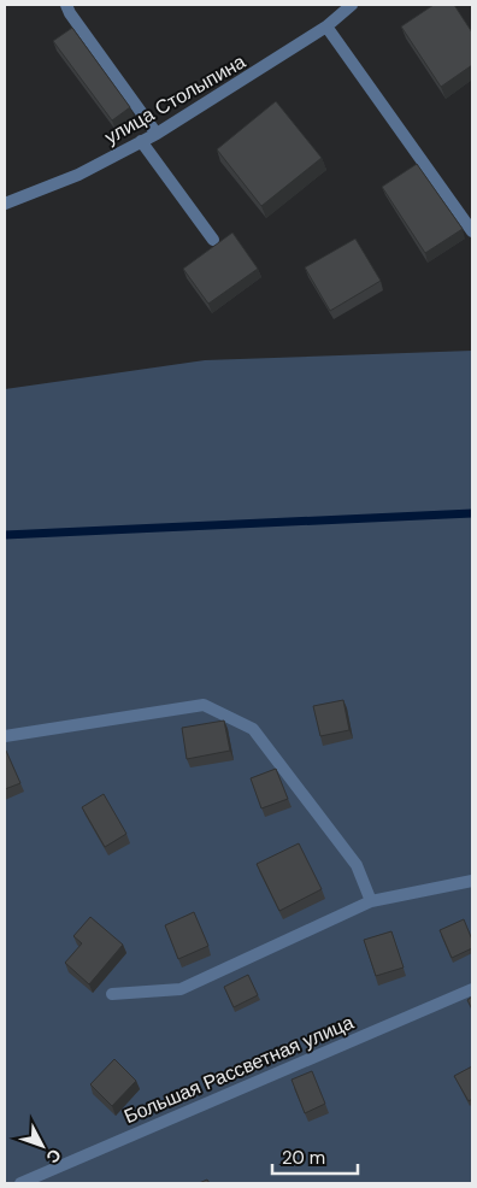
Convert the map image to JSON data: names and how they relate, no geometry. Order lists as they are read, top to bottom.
{
  "streets": {
    "street": ["улица Столыпина", "Большая Рассветная улица"]
  },
  "scale_bar": "20 m",
  "north": "bottom right"
}
